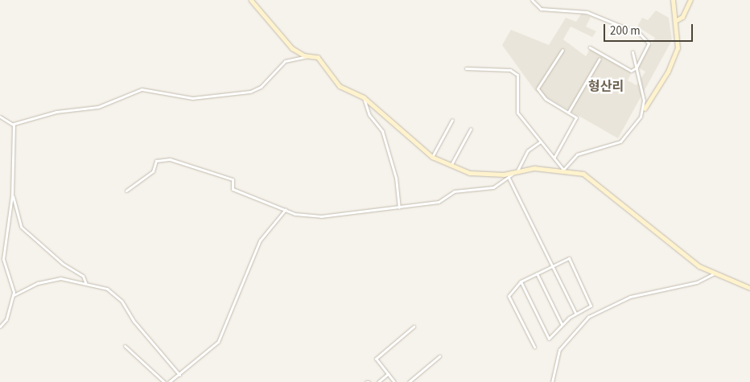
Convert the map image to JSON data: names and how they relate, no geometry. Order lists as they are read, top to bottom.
{
  "districts": ["형산리"],
  "scale_bar": "200 m"
}
